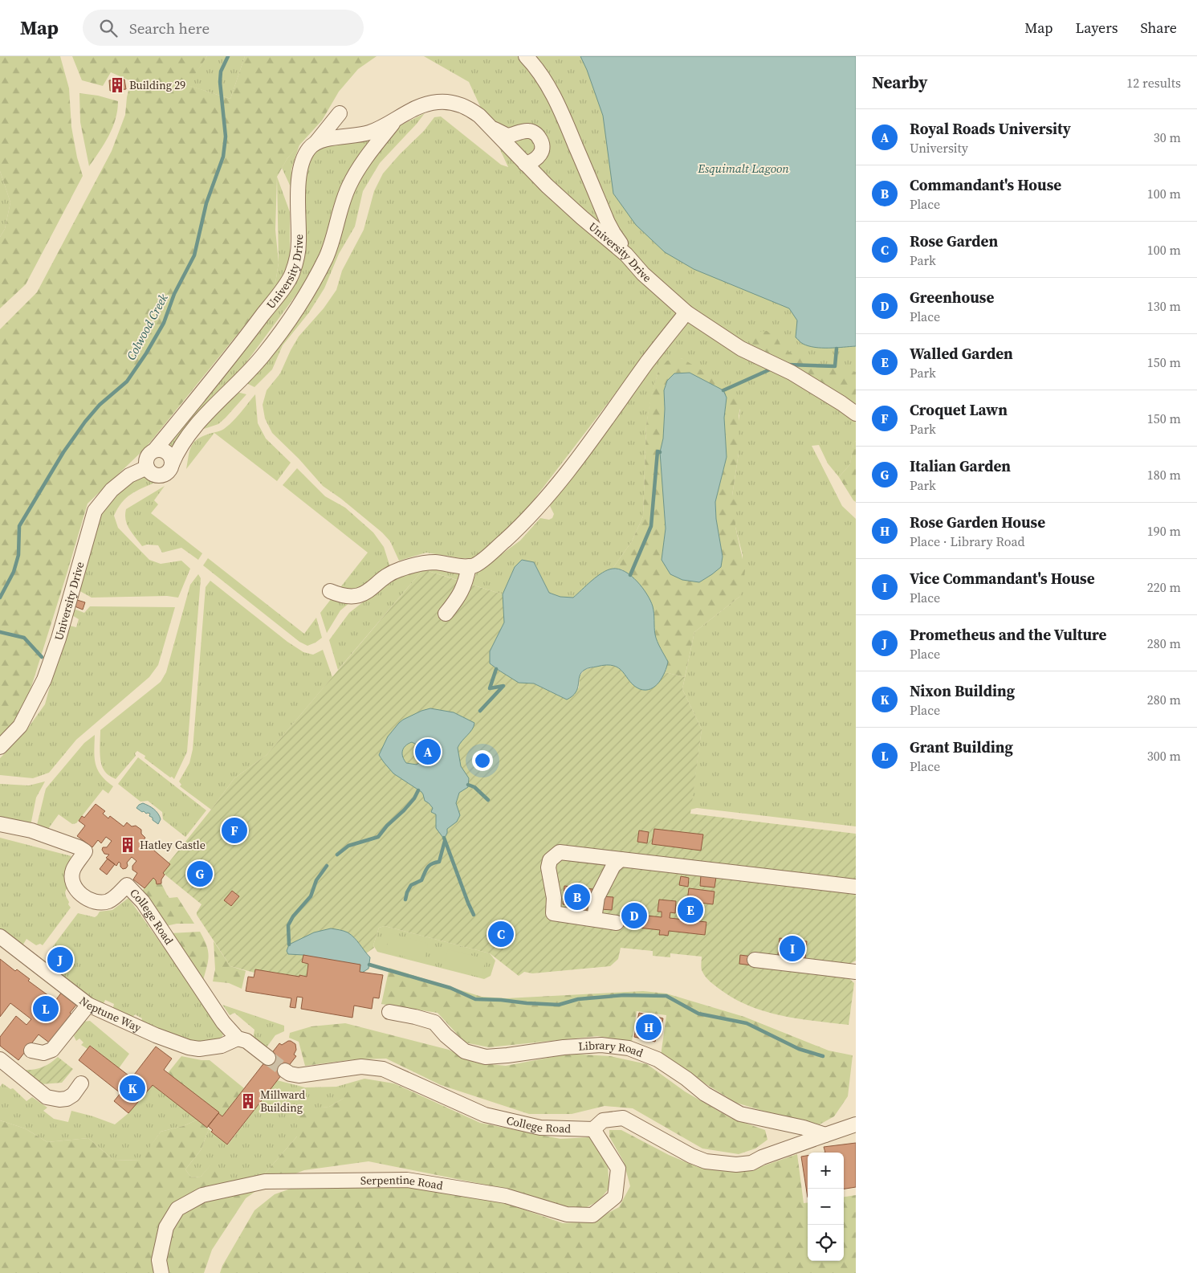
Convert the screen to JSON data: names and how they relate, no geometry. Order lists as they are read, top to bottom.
{
  "streets": {
    "street": [
      "University Drive",
      "College Road",
      "Neptune Way",
      "Library Road",
      "Serpentine Road"
    ]
  },
  "crossings": [
    ["College Road", "Neptune Way"],
    ["College Road", "Serpentine Road"]
  ],
  "water": ["Esquimalt Lagoon", "Colwood Creek"],
  "places": {
    "building": ["Building 29", "Hatley Castle", "Millward Building"]
  },
  "page": {
    "header": "Map",
    "search": "Search here",
    "nav": ["Map", "Layers", "Share"],
    "heading": ["Nearby", "12 results"],
    "list": [
      {
        "mark": "A",
        "name": "Royal Roads University",
        "note": "University",
        "value": "30 m"
      },
      {
        "mark": "B",
        "name": "Commandant's House",
        "note": "Place",
        "value": "100 m"
      },
      {
        "mark": "C",
        "name": "Rose Garden",
        "note": "Park",
        "value": "100 m"
      },
      {
        "mark": "D",
        "name": "Greenhouse",
        "note": "Place",
        "value": "130 m"
      },
      {
        "mark": "E",
        "name": "Walled Garden",
        "note": "Park",
        "value": "150 m"
      },
      {
        "mark": "F",
        "name": "Croquet Lawn",
        "note": "Park",
        "value": "150 m"
      },
      {
        "mark": "G",
        "name": "Italian Garden",
        "note": "Park",
        "value": "180 m"
      },
      {
        "mark": "H",
        "name": "Rose Garden House",
        "note": "Place · Library Road",
        "value": "190 m"
      },
      {
        "mark": "I",
        "name": "Vice Commandant's House",
        "note": "Place",
        "value": "220 m"
      },
      {
        "mark": "J",
        "name": "Prometheus and the Vulture",
        "note": "Place",
        "value": "280 m"
      },
      {
        "mark": "K",
        "name": "Nixon Building",
        "note": "Place",
        "value": "280 m"
      },
      {
        "mark": "L",
        "name": "Grant Building",
        "note": "Place",
        "value": "300 m"
      }
    ],
    "pins": [
      "A",
      "F",
      "G",
      "B",
      "E",
      "D",
      "C",
      "I",
      "J",
      "L",
      "H",
      "K"
    ],
    "map_buttons": ["+", "−"]
  }
}
